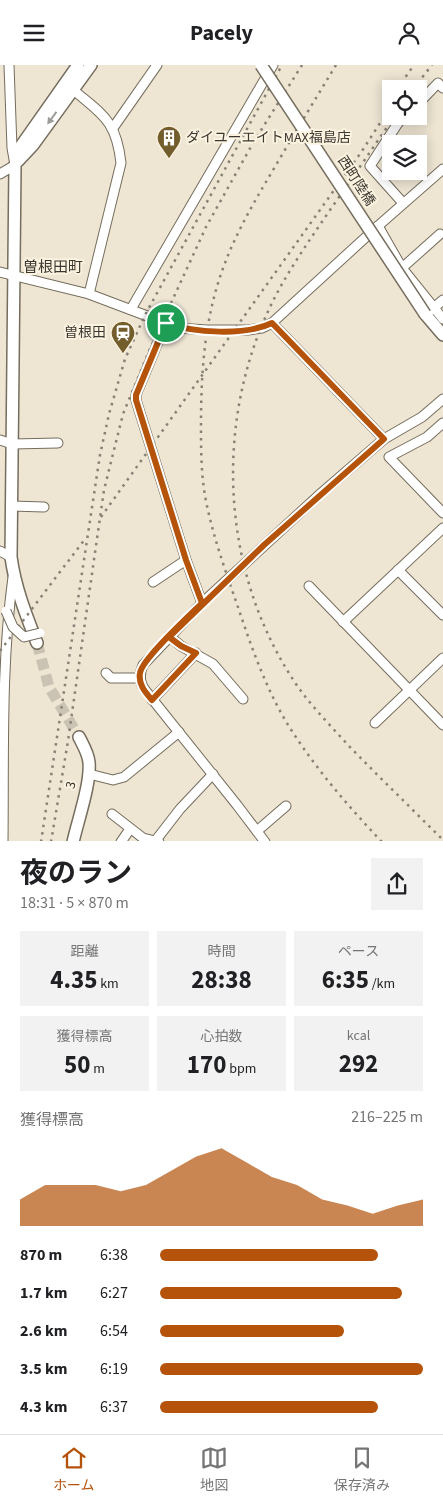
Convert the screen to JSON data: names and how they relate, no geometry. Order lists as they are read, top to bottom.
{
  "streets": {
    "main road": ["西町陸橋", "3"]
  },
  "districts": ["曽根田町"],
  "places": {
    "building": ["ダイユーエイトMAX福島店"],
    "station": ["曽根田"]
  },
  "page": {
    "header": "Pacely",
    "heading": ["夜のラン", "18:31 · 5 × 870 m"],
    "stats": [
      ["距離", "4.35 km"],
      ["時間", "28:38"],
      ["ペース", "6:35 /km"],
      ["獲得標高", "50 m"],
      ["心拍数", "170 bpm"],
      ["kcal", "292"]
    ],
    "chart": ["獲得標高", "216–225 m"],
    "list": [
      {
        "name": "870 m",
        "note": "6:38"
      },
      {
        "name": "1.7 km",
        "note": "6:27"
      },
      {
        "name": "2.6 km",
        "note": "6:54"
      },
      {
        "name": "3.5 km",
        "note": "6:19"
      },
      {
        "name": "4.3 km",
        "note": "6:37"
      }
    ],
    "tabs": ["ホーム", "地図", "保存済み"]
  }
}
